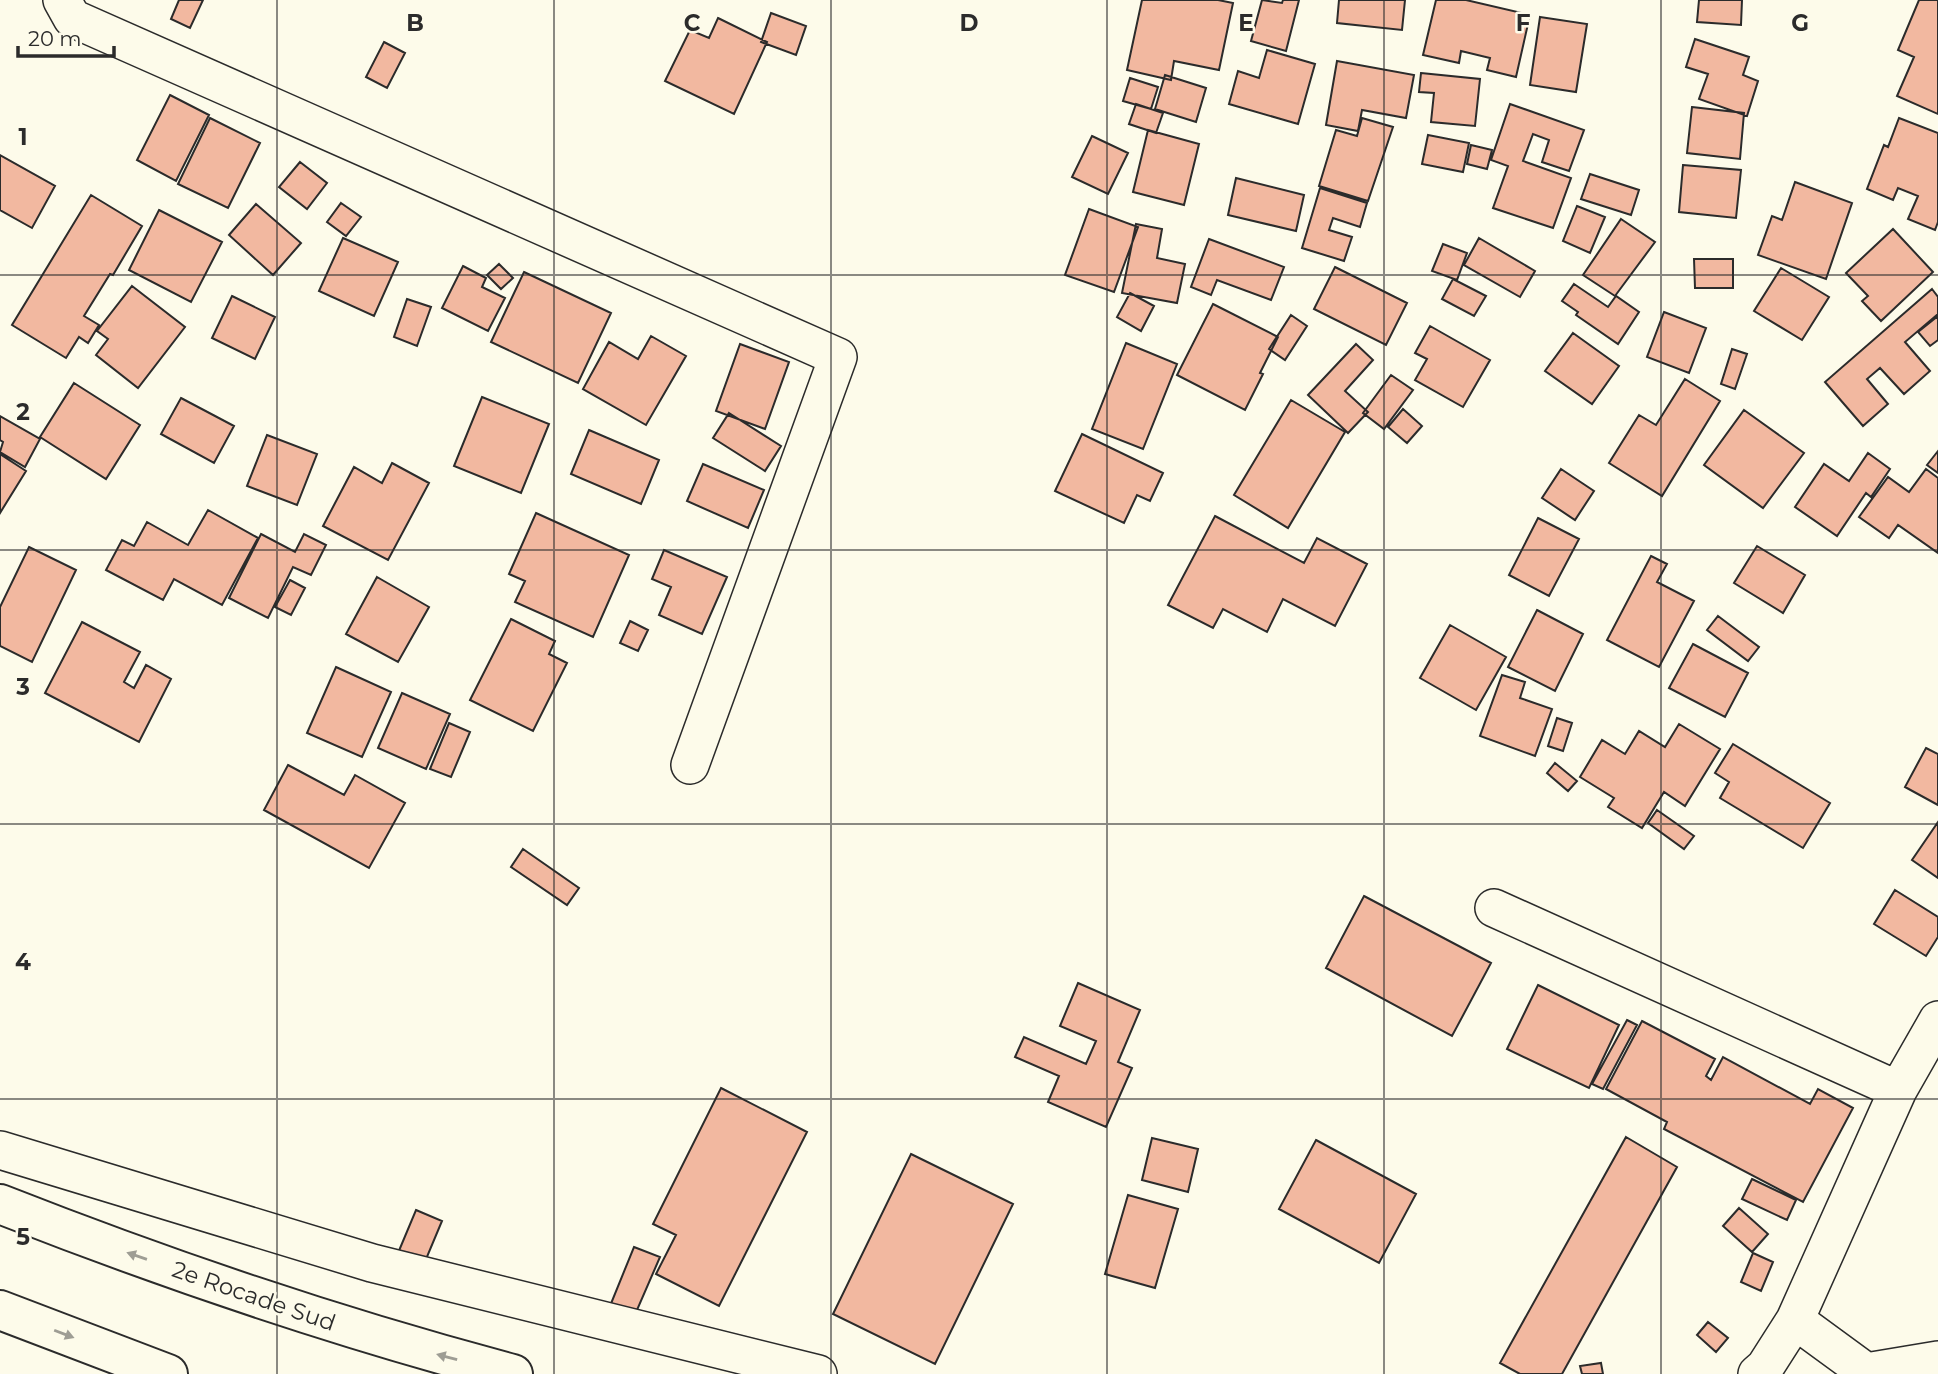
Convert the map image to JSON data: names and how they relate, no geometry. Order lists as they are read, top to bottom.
{
  "streets": {
    "highway": ["2e Rocade Sud"]
  },
  "scale_bar": "20 m",
  "grid": {
    "columns": [
      "B",
      "C",
      "D",
      "E",
      "F",
      "G"
    ],
    "rows": [
      "1",
      "2",
      "3",
      "4",
      "5"
    ]
  }
}
